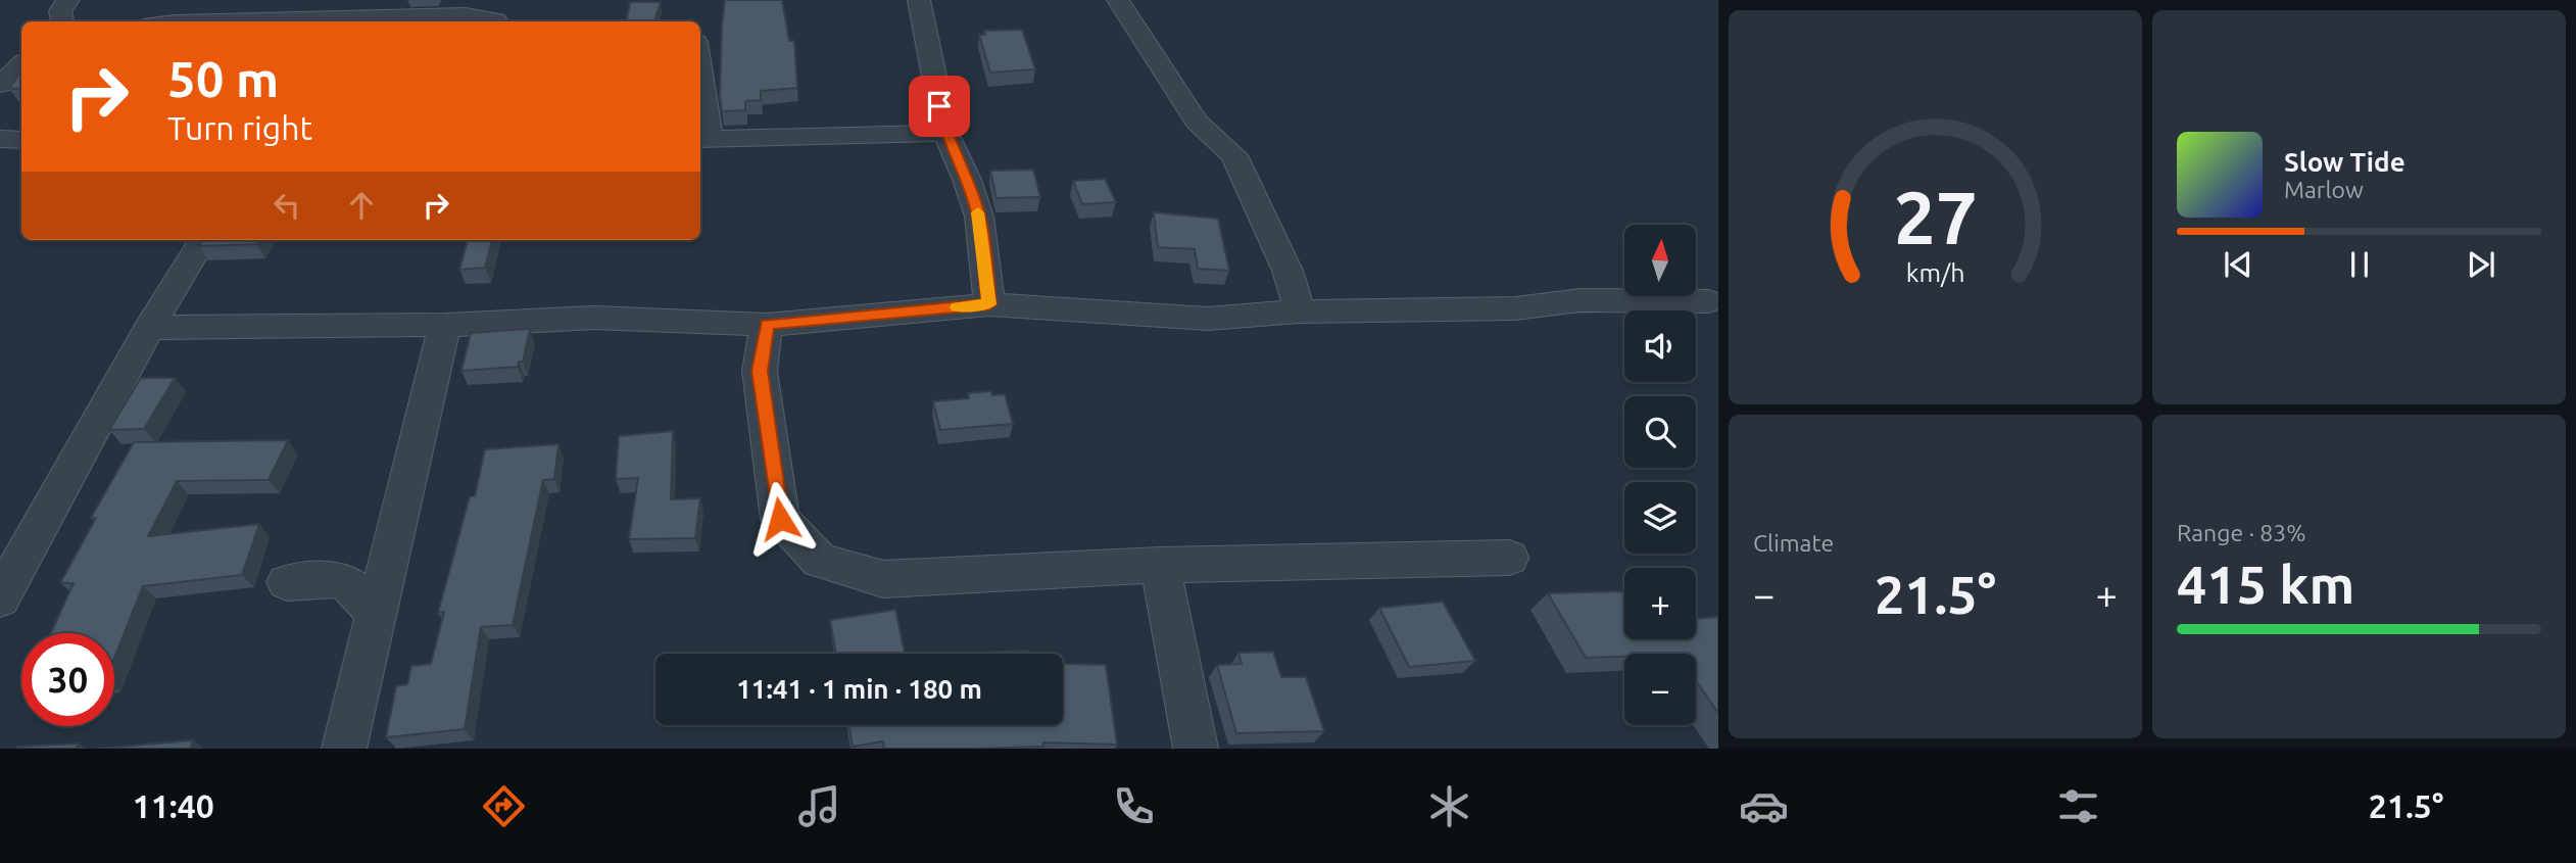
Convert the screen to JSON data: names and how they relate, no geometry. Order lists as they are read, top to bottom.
{
  "north": "top",
  "page": {
    "turn": ["50 m", "Turn right"],
    "song": ["Slow Tide", "Marlow"],
    "map_buttons": ["+", "−"],
    "tile": [
      "Climate",
      ["Range · 83%", "415 km"]
    ],
    "heat": ["−", "21.5°", "+"],
    "limit": "30",
    "trip": "11:41 · 1 min · 180 m",
    "tabs": ["11:40", "21.5°"],
    "gauge": ["27", "km/h"]
  }
}
